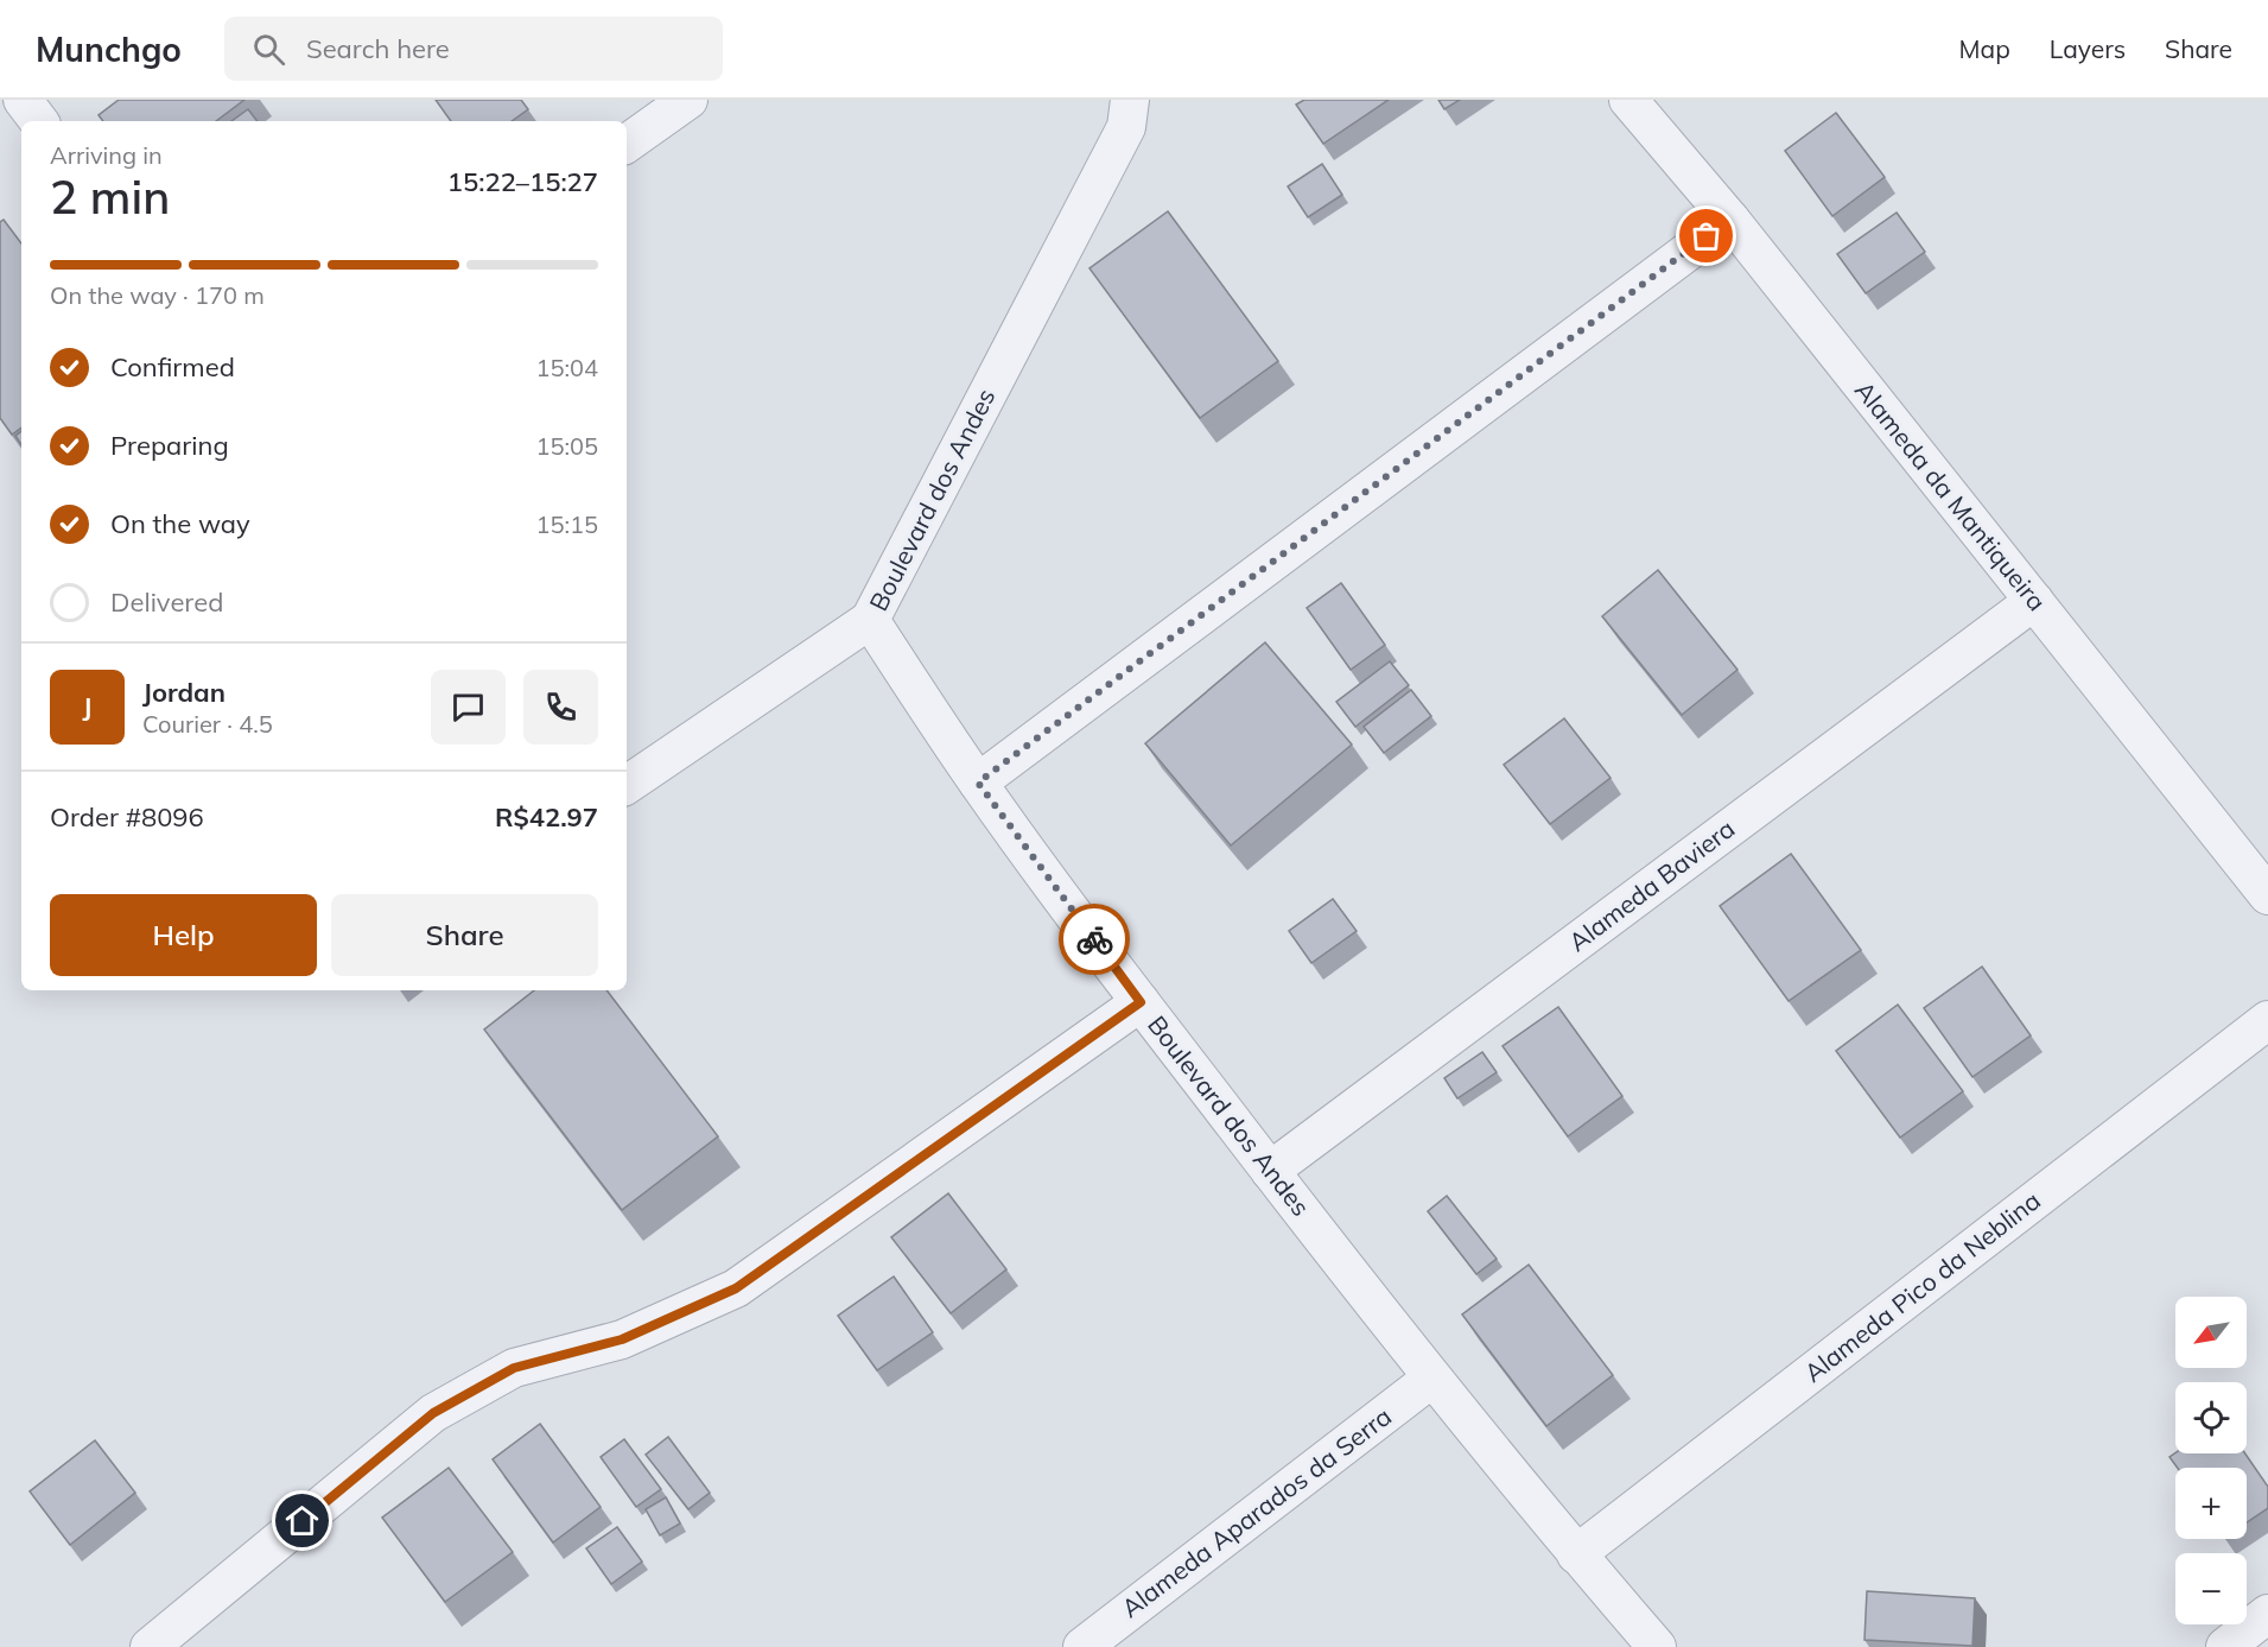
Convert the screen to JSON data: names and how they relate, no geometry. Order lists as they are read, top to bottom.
{
  "streets": {
    "street": [
      "Alameda da Mantiqueira",
      "Boulevard dos Andes",
      "Alameda Baviera",
      "Alameda Pico da Neblina",
      "Alameda Aparados da Serra"
    ]
  },
  "crossings": [
    ["Alameda da Mantiqueira", "Alameda Baviera"],
    ["Boulevard dos Andes", "Alameda Baviera"],
    ["Boulevard dos Andes", "Alameda Pico da Neblina"],
    ["Boulevard dos Andes", "Alameda Aparados da Serra"]
  ],
  "north": "bottom left",
  "page": {
    "header": "Munchgo",
    "search": "Search here",
    "nav": ["Map", "Layers", "Share"],
    "heading": ["2 min", "Arriving in", "15:22–15:27"],
    "panel": [
      "Jordan",
      "Courier · 4.5",
      "Order #8096",
      "R$42.97"
    ],
    "bar": "On the way · 170 m",
    "list": [
      ["Confirmed", "15:04"],
      ["Preparing", "15:05"],
      ["On the way", "15:15"],
      "Delivered"
    ],
    "round": "J",
    "buttons": ["Help", "Share"],
    "map_buttons": ["+", "−"]
  }
}
